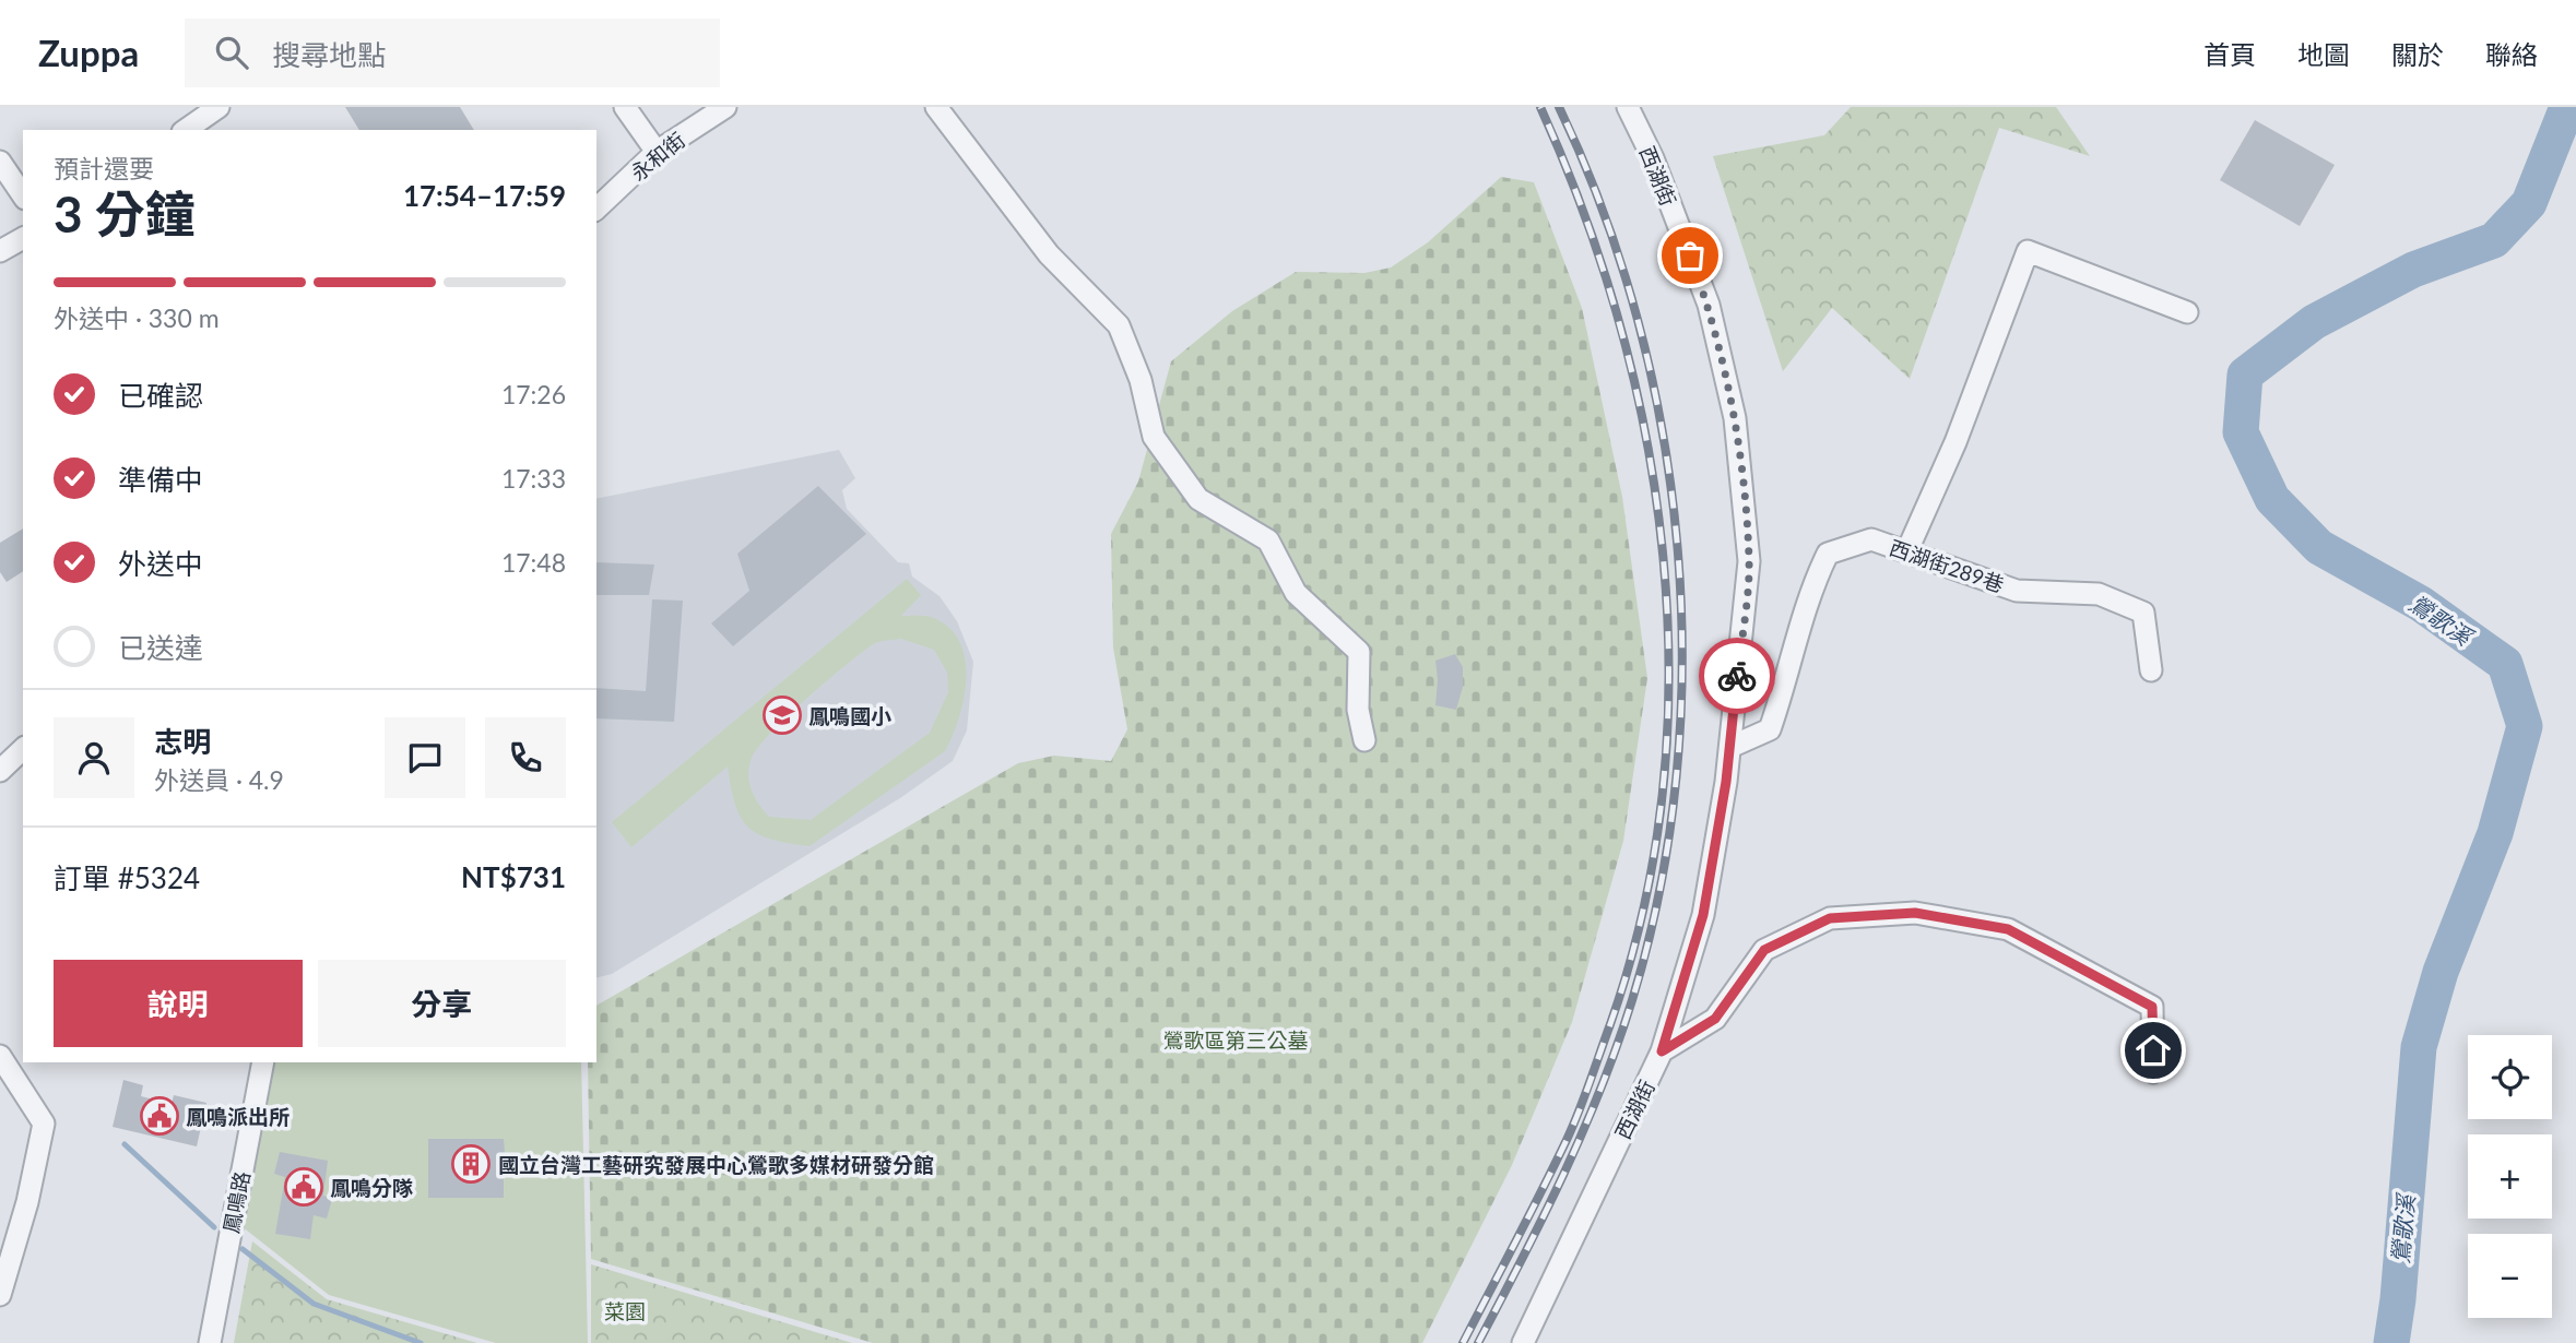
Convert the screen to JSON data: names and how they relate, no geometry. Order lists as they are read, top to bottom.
{
  "streets": {
    "street": [
      "永和街",
      "西湖街",
      "西湖街289巷",
      "鳳鳴路"
    ]
  },
  "crossings": [
    ["西湖街", "西湖街289巷"]
  ],
  "water": ["鶯歌溪"],
  "parks": ["鶯歌區第三公墓", "菜園"],
  "places": {
    "school or university": ["鳳鳴國小"],
    "public building": ["鳳鳴派出所", "鳳鳴分隊"],
    "building": ["國立台灣工藝研究發展中心鶯歌多媒材研發分館"]
  },
  "page": {
    "header": "Zuppa",
    "search": "搜尋地點",
    "nav": [
      "首頁",
      "地圖",
      "關於",
      "聯絡"
    ],
    "heading": ["3 分鐘", "預計還要", "17:54–17:59"],
    "panel": [
      "志明",
      "外送員 · 4.9",
      "訂單 #5324",
      "NT$731"
    ],
    "bar": "外送中 · 330 m",
    "list": [
      ["已確認", "17:26"],
      ["準備中", "17:33"],
      ["外送中", "17:48"],
      "已送達"
    ],
    "buttons": ["說明", "分享"],
    "map_buttons": ["+", "−"]
  }
}
